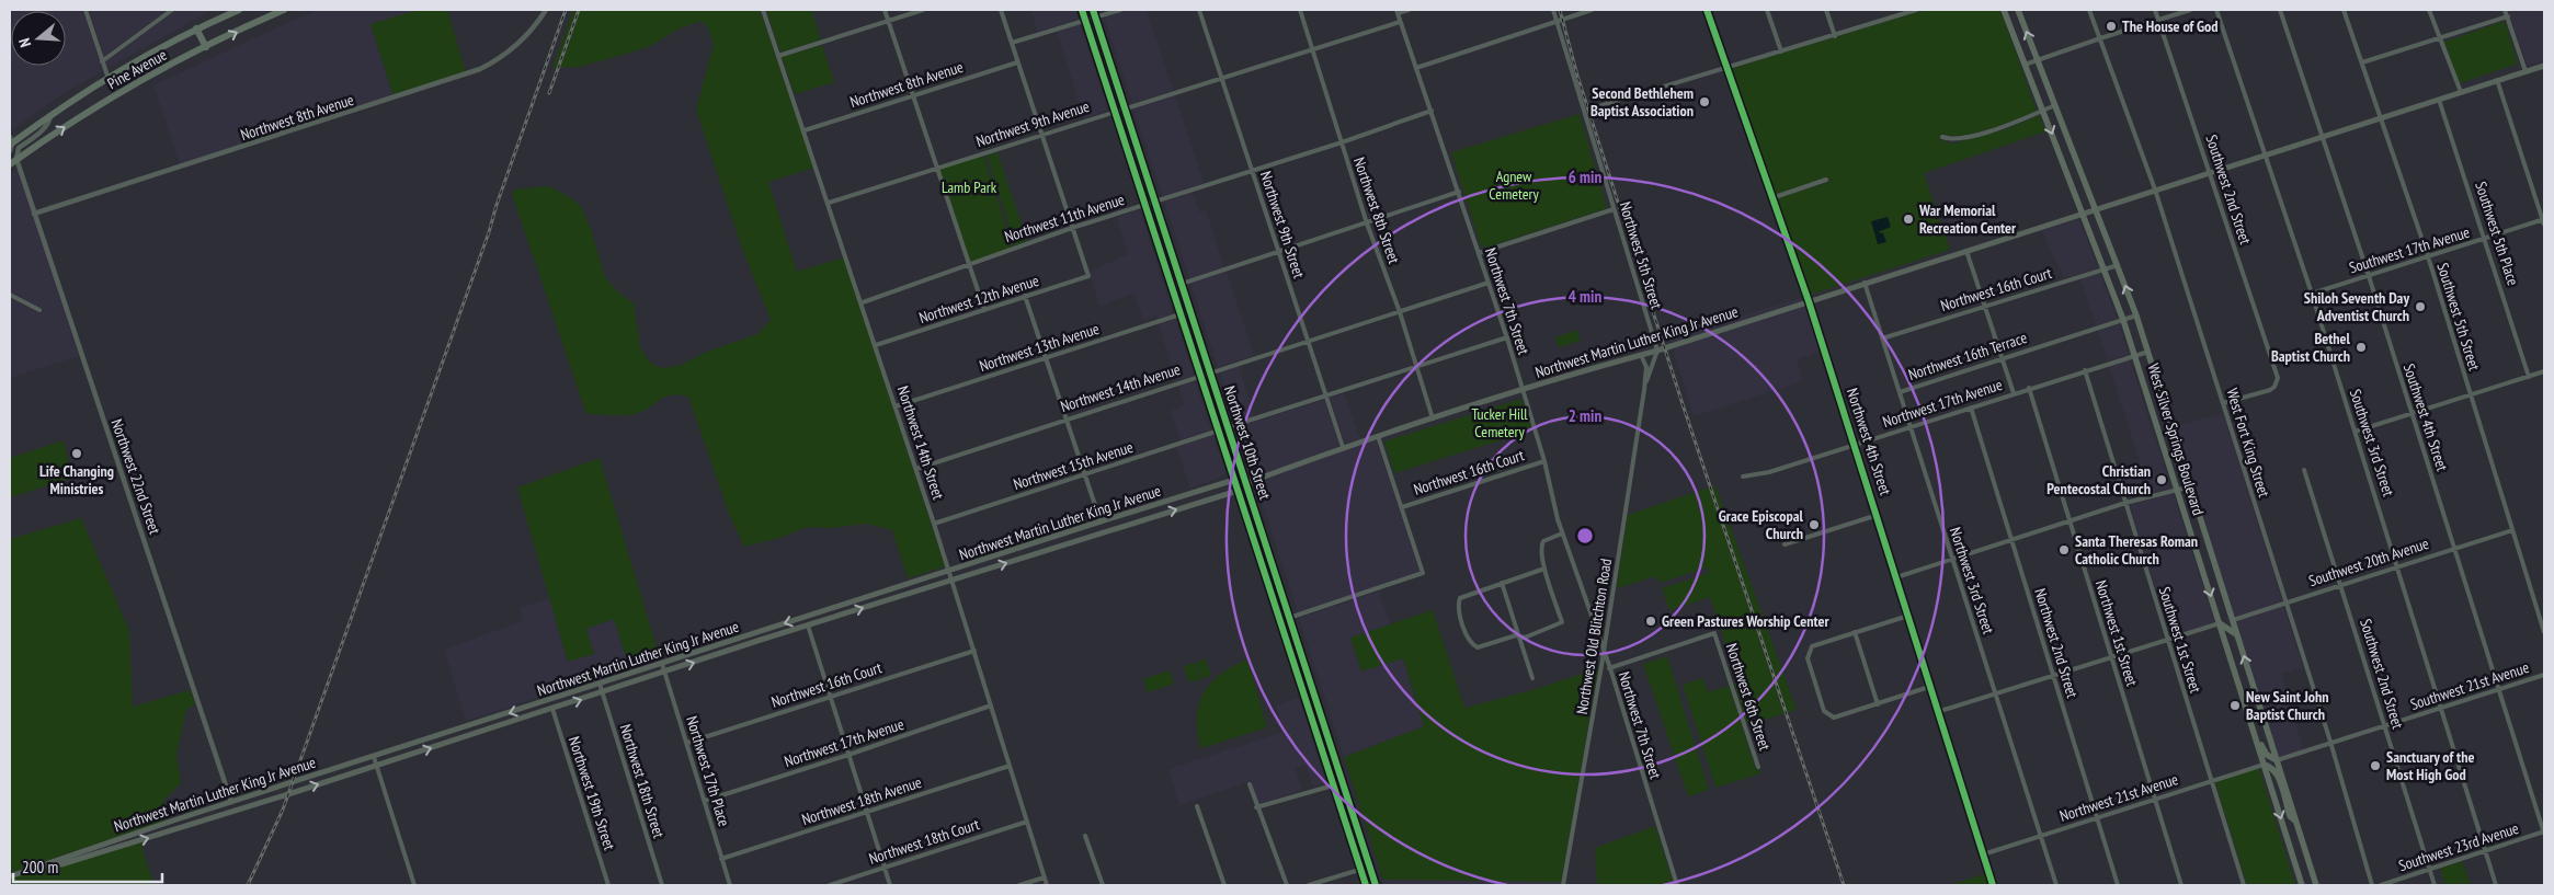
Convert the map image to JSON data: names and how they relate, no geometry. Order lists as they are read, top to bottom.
{
  "streets": {
    "highway": ["Pine Avenue", "Northwest 10th Street"],
    "main road": ["Northwest Martin Luther King Jr Avenue", "West Silver Springs Boulevard"],
    "street": [
      "Northwest 8th Avenue",
      "Northwest 9th Avenue",
      "Southwest 2nd Street",
      "Northwest 8th Street",
      "Northwest 11th Avenue",
      "Northwest 9th Street",
      "Southwest 5th Place",
      "Southwest 17th Avenue",
      "Northwest 5th Street",
      "Northwest 16th Court",
      "Northwest 12th Avenue",
      "Northwest 7th Street",
      "Southwest 5th Street",
      "Northwest 13th Avenue",
      "Northwest 16th Terrace",
      "Northwest 14th Avenue",
      "Northwest 17th Avenue",
      "Southwest 4th Street",
      "Northwest 4th Street",
      "Northwest 14th Street",
      "West Fort King Street",
      "Southwest 3rd Street",
      "Northwest 15th Avenue",
      "Northwest 22nd Street",
      "Southwest 20th Avenue",
      "Northwest 3rd Street",
      "Northwest 1st Street",
      "Northwest Old Blitchton Road",
      "Southwest 1st Street",
      "Northwest 2nd Street",
      "Southwest 21st Avenue",
      "Northwest 6th Street",
      "Northwest 17th Place",
      "Northwest 18th Street",
      "Northwest 19th Street",
      "Northwest 21st Avenue",
      "Northwest 18th Avenue",
      "Northwest 18th Court",
      "Southwest 23rd Avenue"
    ]
  },
  "crossings": [
    ["Pine Avenue", "Northwest 22nd Street"],
    ["Northwest 8th Avenue", "Northwest 14th Street"],
    ["Northwest 8th Avenue", "Northwest 22nd Street"],
    ["Northwest 9th Avenue", "Northwest 8th Street"],
    ["Northwest 9th Avenue", "Northwest 9th Street"],
    ["Northwest 9th Avenue", "Northwest 7th Street"],
    ["Northwest 9th Avenue", "Northwest 14th Street"],
    ["Northwest 9th Avenue", "Northwest 10th Street"],
    ["Southwest 2nd Street", "Northwest Martin Luther King Jr Avenue"],
    ["Southwest 2nd Street", "West Fort King Street"],
    ["Southwest 2nd Street", "Southwest 20th Avenue"],
    ["Southwest 2nd Street", "Southwest 21st Avenue"],
    ["Southwest 2nd Street", "Southwest 23rd Avenue"],
    ["Northwest 8th Street", "Northwest 11th Avenue"],
    ["Northwest 8th Street", "Northwest Martin Luther King Jr Avenue"],
    ["Northwest 8th Street", "Northwest 14th Avenue"],
    ["Northwest 11th Avenue", "Northwest 9th Street"],
    ["Northwest 11th Avenue", "Northwest 12th Avenue"],
    ["Northwest 11th Avenue", "Northwest 7th Street"],
    ["Northwest 11th Avenue", "Northwest 14th Street"],
    ["Northwest 11th Avenue", "Northwest 10th Street"],
    ["Northwest 9th Street", "Northwest Martin Luther King Jr Avenue"],
    ["Northwest 9th Street", "Northwest 14th Avenue"],
    ["Southwest 5th Place", "Southwest 17th Avenue"],
    ["Southwest 5th Place", "Northwest Martin Luther King Jr Avenue"],
    ["Southwest 17th Avenue", "Southwest 5th Street"],
    ["Southwest 17th Avenue", "Southwest 4th Street"],
    ["Southwest 17th Avenue", "Southwest 3rd Street"],
    ["Northwest 5th Street", "Northwest Martin Luther King Jr Avenue"],
    ["Northwest 5th Street", "Northwest Old Blitchton Road"],
    ["Northwest 16th Court", "Northwest 7th Street"],
    ["Northwest 16th Court", "West Silver Springs Boulevard"],
    ["Northwest 16th Court", "Northwest 14th Street"],
    ["Northwest 16th Court", "Northwest 3rd Street"],
    ["Northwest 16th Court", "Northwest 17th Place"],
    ["Northwest 12th Avenue", "Northwest 14th Street"],
    ["Northwest 7th Street", "Northwest Martin Luther King Jr Avenue"],
    ["Northwest 7th Street", "Northwest 14th Avenue"],
    ["Northwest 7th Street", "Northwest Old Blitchton Road"],
    ["Northwest 7th Street", "Northwest 6th Street"],
    ["Southwest 5th Street", "Northwest Martin Luther King Jr Avenue"],
    ["Southwest 5th Street", "Southwest 20th Avenue"],
    ["Northwest Martin Luther King Jr Avenue", "Southwest 4th Street"],
    ["Northwest Martin Luther King Jr Avenue", "West Silver Springs Boulevard"],
    ["Northwest Martin Luther King Jr Avenue", "Northwest 4th Street"],
    ["Northwest Martin Luther King Jr Avenue", "Northwest 14th Street"],
    ["Northwest Martin Luther King Jr Avenue", "Northwest 10th Street"],
    ["Northwest Martin Luther King Jr Avenue", "West Fort King Street"],
    ["Northwest Martin Luther King Jr Avenue", "Southwest 3rd Street"],
    ["Northwest Martin Luther King Jr Avenue", "Northwest 22nd Street"],
    ["Northwest Martin Luther King Jr Avenue", "Northwest 3rd Street"],
    ["Northwest Martin Luther King Jr Avenue", "Northwest Old Blitchton Road"],
    ["Northwest Martin Luther King Jr Avenue", "Northwest 17th Place"],
    ["Northwest Martin Luther King Jr Avenue", "Northwest 18th Street"],
    ["Northwest Martin Luther King Jr Avenue", "Northwest 19th Street"],
    ["Northwest 13th Avenue", "Northwest 14th Street"],
    ["Northwest 13th Avenue", "Northwest 10th Street"],
    ["Northwest 16th Terrace", "West Silver Springs Boulevard"],
    ["Northwest 16th Terrace", "Northwest 3rd Street"],
    ["Northwest 14th Avenue", "Northwest 14th Street"],
    ["Northwest 14th Avenue", "Northwest 10th Street"],
    ["Northwest 17th Avenue", "West Silver Springs Boulevard"],
    ["Northwest 17th Avenue", "Northwest 4th Street"],
    ["Northwest 17th Avenue", "Northwest 14th Street"],
    ["Northwest 17th Avenue", "Northwest 3rd Street"],
    ["Northwest 17th Avenue", "Northwest 1st Street"],
    ["Northwest 17th Avenue", "Southwest 1st Street"],
    ["Northwest 17th Avenue", "Northwest 2nd Street"],
    ["Northwest 17th Avenue", "Northwest 17th Place"],
    ["Southwest 4th Street", "Southwest 20th Avenue"],
    ["Southwest 4th Street", "Southwest 21st Avenue"],
    ["Southwest 4th Street", "Southwest 23rd Avenue"],
    ["West Silver Springs Boulevard", "Southwest 20th Avenue"],
    ["West Silver Springs Boulevard", "Southwest 21st Avenue"],
    ["West Silver Springs Boulevard", "Northwest 21st Avenue"],
    ["Northwest 4th Street", "Northwest 21st Avenue"],
    ["Northwest 14th Street", "Northwest 15th Avenue"],
    ["Northwest 14th Street", "Northwest 18th Avenue"],
    ["Northwest 14th Street", "Northwest 18th Court"],
    ["Northwest 10th Street", "Northwest 15th Avenue"],
    ["West Fort King Street", "Southwest 20th Avenue"],
    ["West Fort King Street", "Southwest 21st Avenue"],
    ["Southwest 3rd Street", "Southwest 20th Avenue"],
    ["Southwest 3rd Street", "Southwest 21st Avenue"],
    ["Southwest 3rd Street", "Southwest 23rd Avenue"],
    ["Northwest 3rd Street", "Northwest 21st Avenue"],
    ["Northwest 1st Street", "Northwest 21st Avenue"],
    ["Southwest 1st Street", "Northwest 21st Avenue"],
    ["Northwest 2nd Street", "Northwest 21st Avenue"],
    ["Northwest 17th Place", "Northwest 18th Avenue"]
  ],
  "parks": ["Agnew Cemetery", "Lamb Park", "Tucker Hill Cemetery"],
  "places": [
    "The House of God",
    "Second Bethlehem Baptist Association",
    "War Memorial Recreation Center",
    "Shiloh Seventh Day Adventist Church",
    "Bethel Baptist Church",
    "Life Changing Ministries",
    "Christian Pentecostal Church",
    "Grace Episcopal Church",
    "Santa Theresas Roman Catholic Church",
    "Green Pastures Worship Center",
    "New Saint John Baptist Church",
    "Sanctuary of the Most High God"
  ],
  "scale_bar": "200 m",
  "north": "left",
  "rings": ["6 min", "4 min", "2 min"]
}
